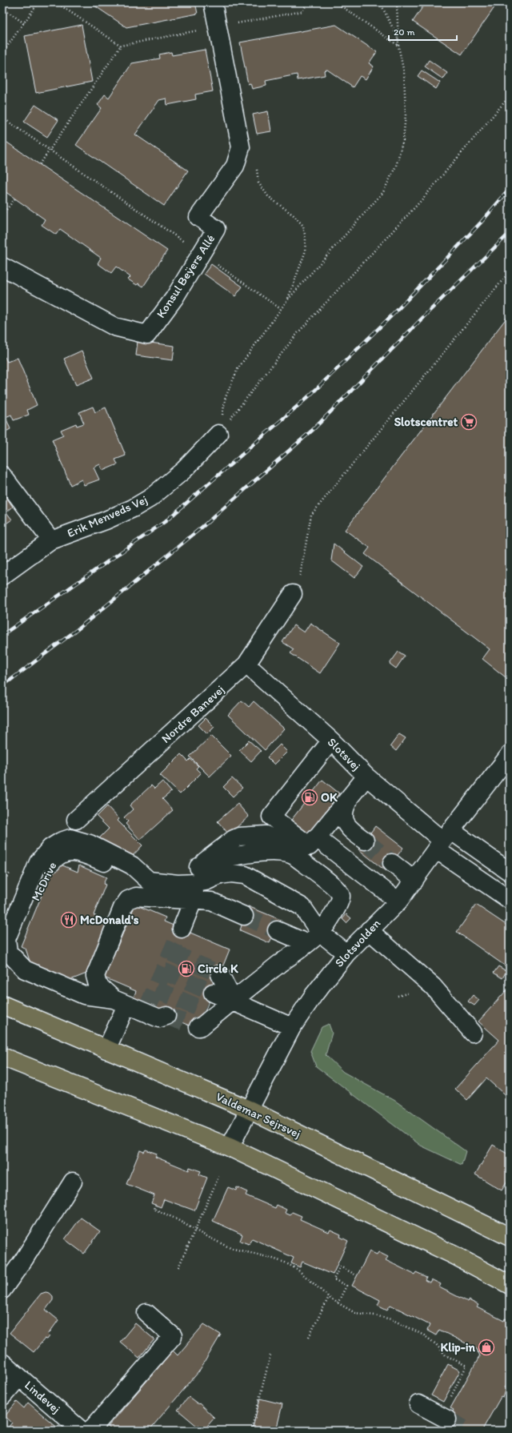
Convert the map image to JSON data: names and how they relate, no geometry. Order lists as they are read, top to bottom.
{
  "streets": {
    "main road": ["Valdemar Sejrsvej"],
    "street": [
      "Konsul Beÿers Allé",
      "Erik Menveds Vej",
      "Nordre Banevej",
      "Slotsvej",
      "McDrive",
      "Slotsvolden",
      "Lindevej"
    ]
  },
  "crossings": [
    ["Nordre Banevej", "Slotsvej"],
    ["Slotsvej", "Slotsvolden"],
    ["Slotsvolden", "Valdemar Sejrsvej"]
  ],
  "places": {
    "supermarket": ["Slotscentret"],
    "fuel station": ["OK", "Circle K"],
    "restaurant": ["McDonald's"],
    "shop": ["Klip-in"]
  },
  "scale_bar": "20 m"
}
